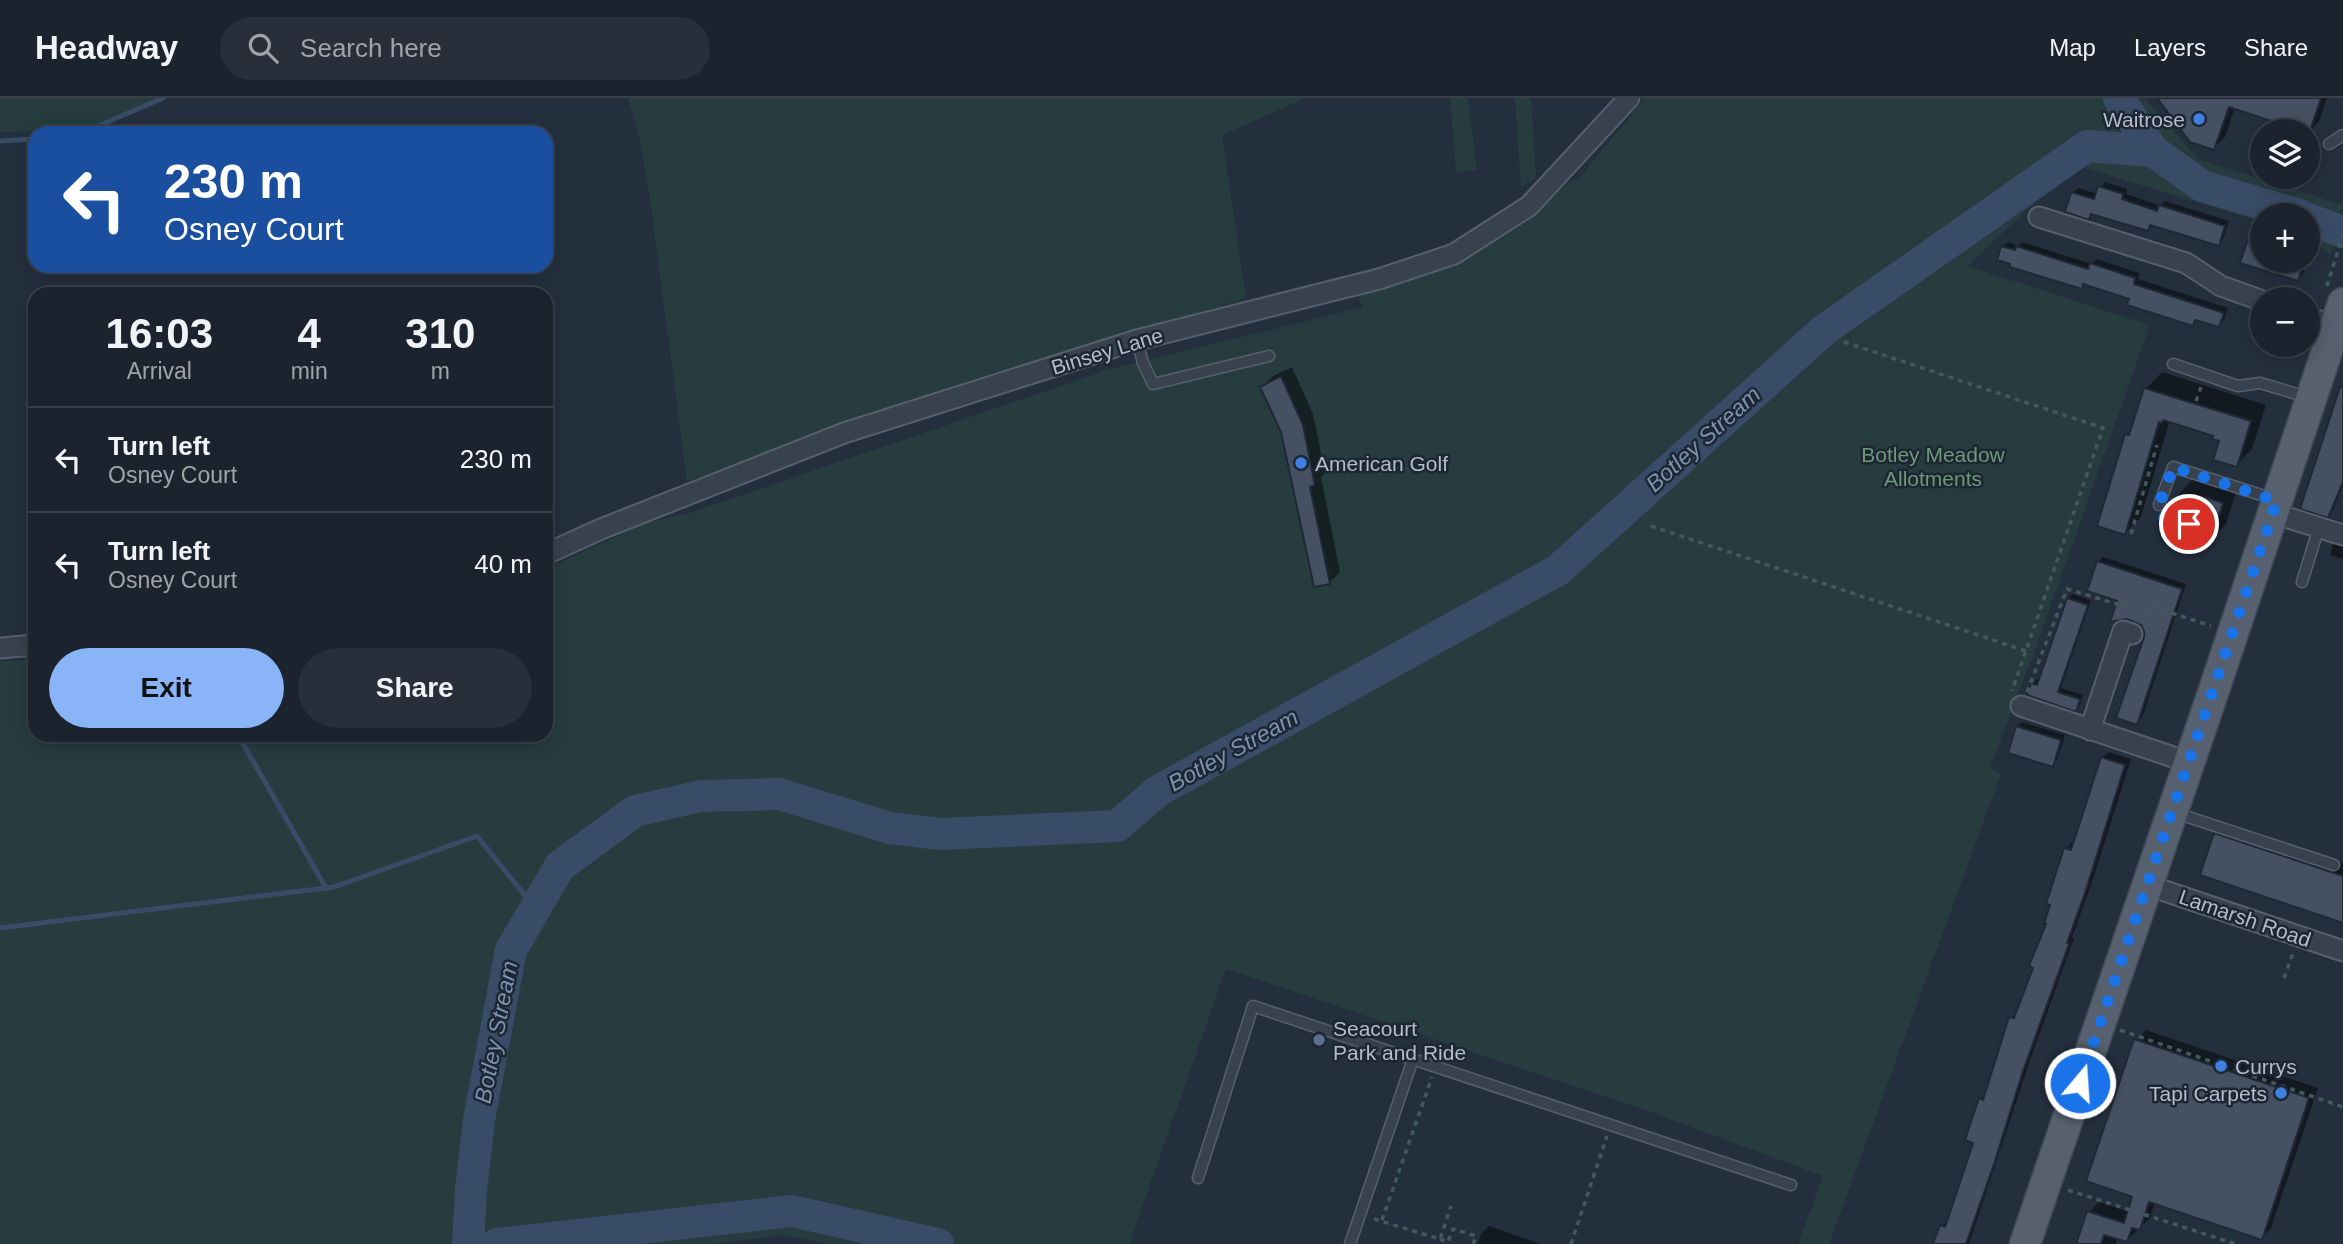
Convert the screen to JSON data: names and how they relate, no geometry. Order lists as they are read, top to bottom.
{
  "streets": {
    "street": ["Binsey Lane", "Lamarsh Road"]
  },
  "water": ["Botley Stream"],
  "parks": ["Botley Meadow Allotments"],
  "places": [
    "Waitrose",
    "American Golf",
    "Seacourt Park and Ride",
    "Currys",
    "Tapi Carpets"
  ],
  "page": {
    "header": "Headway",
    "search": "Search here",
    "nav": ["Map", "Layers", "Share"],
    "map_buttons": ["+", "−"],
    "turn": ["230 m", "Osney Court"],
    "eta": [
      "16:03",
      "Arrival",
      "4",
      "min",
      "310",
      "m"
    ],
    "list": [
      {
        "name": "Turn left",
        "note": "Osney Court",
        "value": "230 m"
      },
      {
        "name": "Turn left",
        "note": "Osney Court",
        "value": "40 m"
      }
    ],
    "buttons": ["Exit", "Share"]
  }
}
